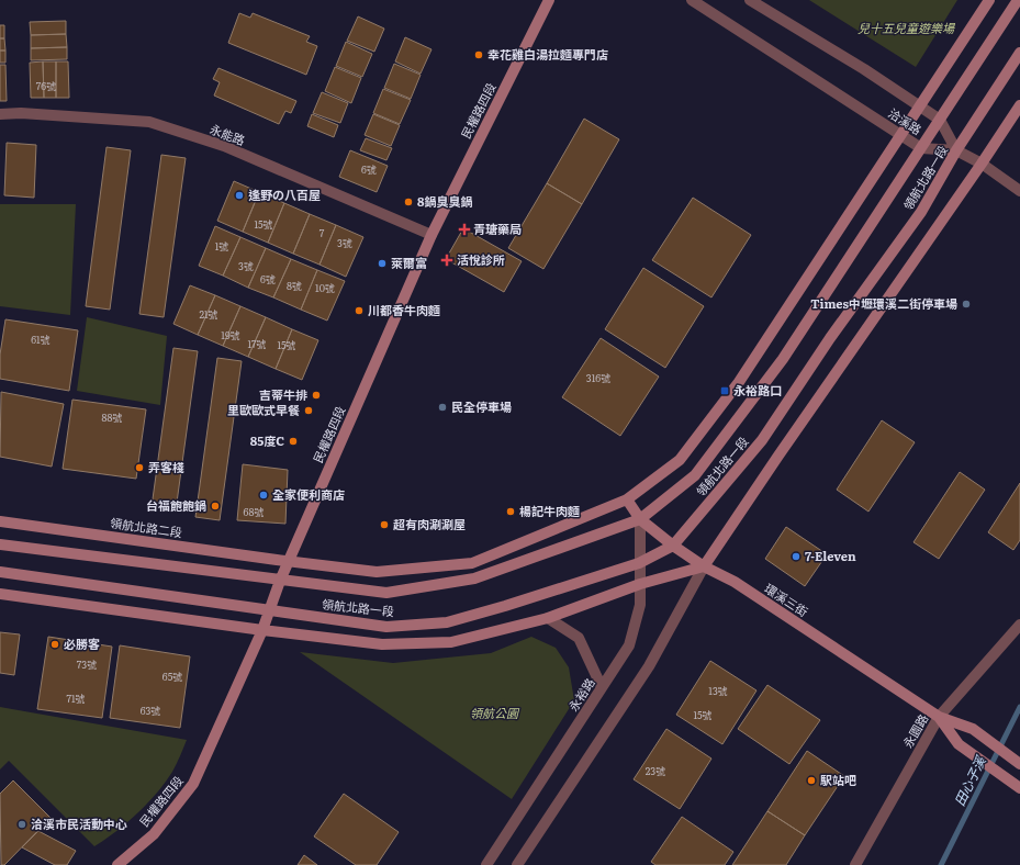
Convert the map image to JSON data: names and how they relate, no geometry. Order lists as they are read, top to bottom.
{
  "streets": {
    "street": [
      "民權路四段",
      "洽溪路",
      "永能路",
      "領航北路一段",
      "領航北路二段",
      "環溪三街",
      "永裕路",
      "永園路"
    ]
  },
  "crossings": [
    ["民權路四段", "永能路"],
    ["民權路四段", "領航北路一段"],
    ["民權路四段", "領航北路二段"],
    ["洽溪路", "領航北路一段"],
    ["領航北路一段", "環溪三街"],
    ["領航北路一段", "永裕路"],
    ["環溪三街", "永裕路"],
    ["環溪三街", "永園路"]
  ],
  "water": ["田心子溪"],
  "parks": ["兒十五兒童遊樂場", "領航公園"],
  "places": {
    "other": [
      "幸花雞白湯拉麵專門店",
      "逢野の八百屋",
      "8鍋臭臭鍋",
      "萊爾富",
      "Times中壢環溪二街停車場",
      "川都香牛肉麵",
      "吉蒂牛排",
      "民全停車場",
      "里歐歐式早餐",
      "85度C",
      "弄客棧",
      "全家便利商店",
      "台福飽飽鍋",
      "楊記牛肉麵",
      "超有肉涮涮屋",
      "7-Eleven",
      "必勝客",
      "駅站吧",
      "洽溪市民活動中心"
    ],
    "health": ["青瑭藥局", "活悅診所"],
    "transit": ["永裕路口"]
  },
  "house_numbers": [
    "76號",
    "6號",
    "15號",
    "7",
    "3號",
    "1號",
    "3號",
    "6號",
    "8號",
    "10號",
    "21號",
    "19號",
    "61號",
    "17號",
    "15號",
    "316號",
    "88號",
    "68號",
    "73號",
    "65號",
    "13號",
    "71號",
    "63號",
    "15號",
    "23號"
  ]
}
